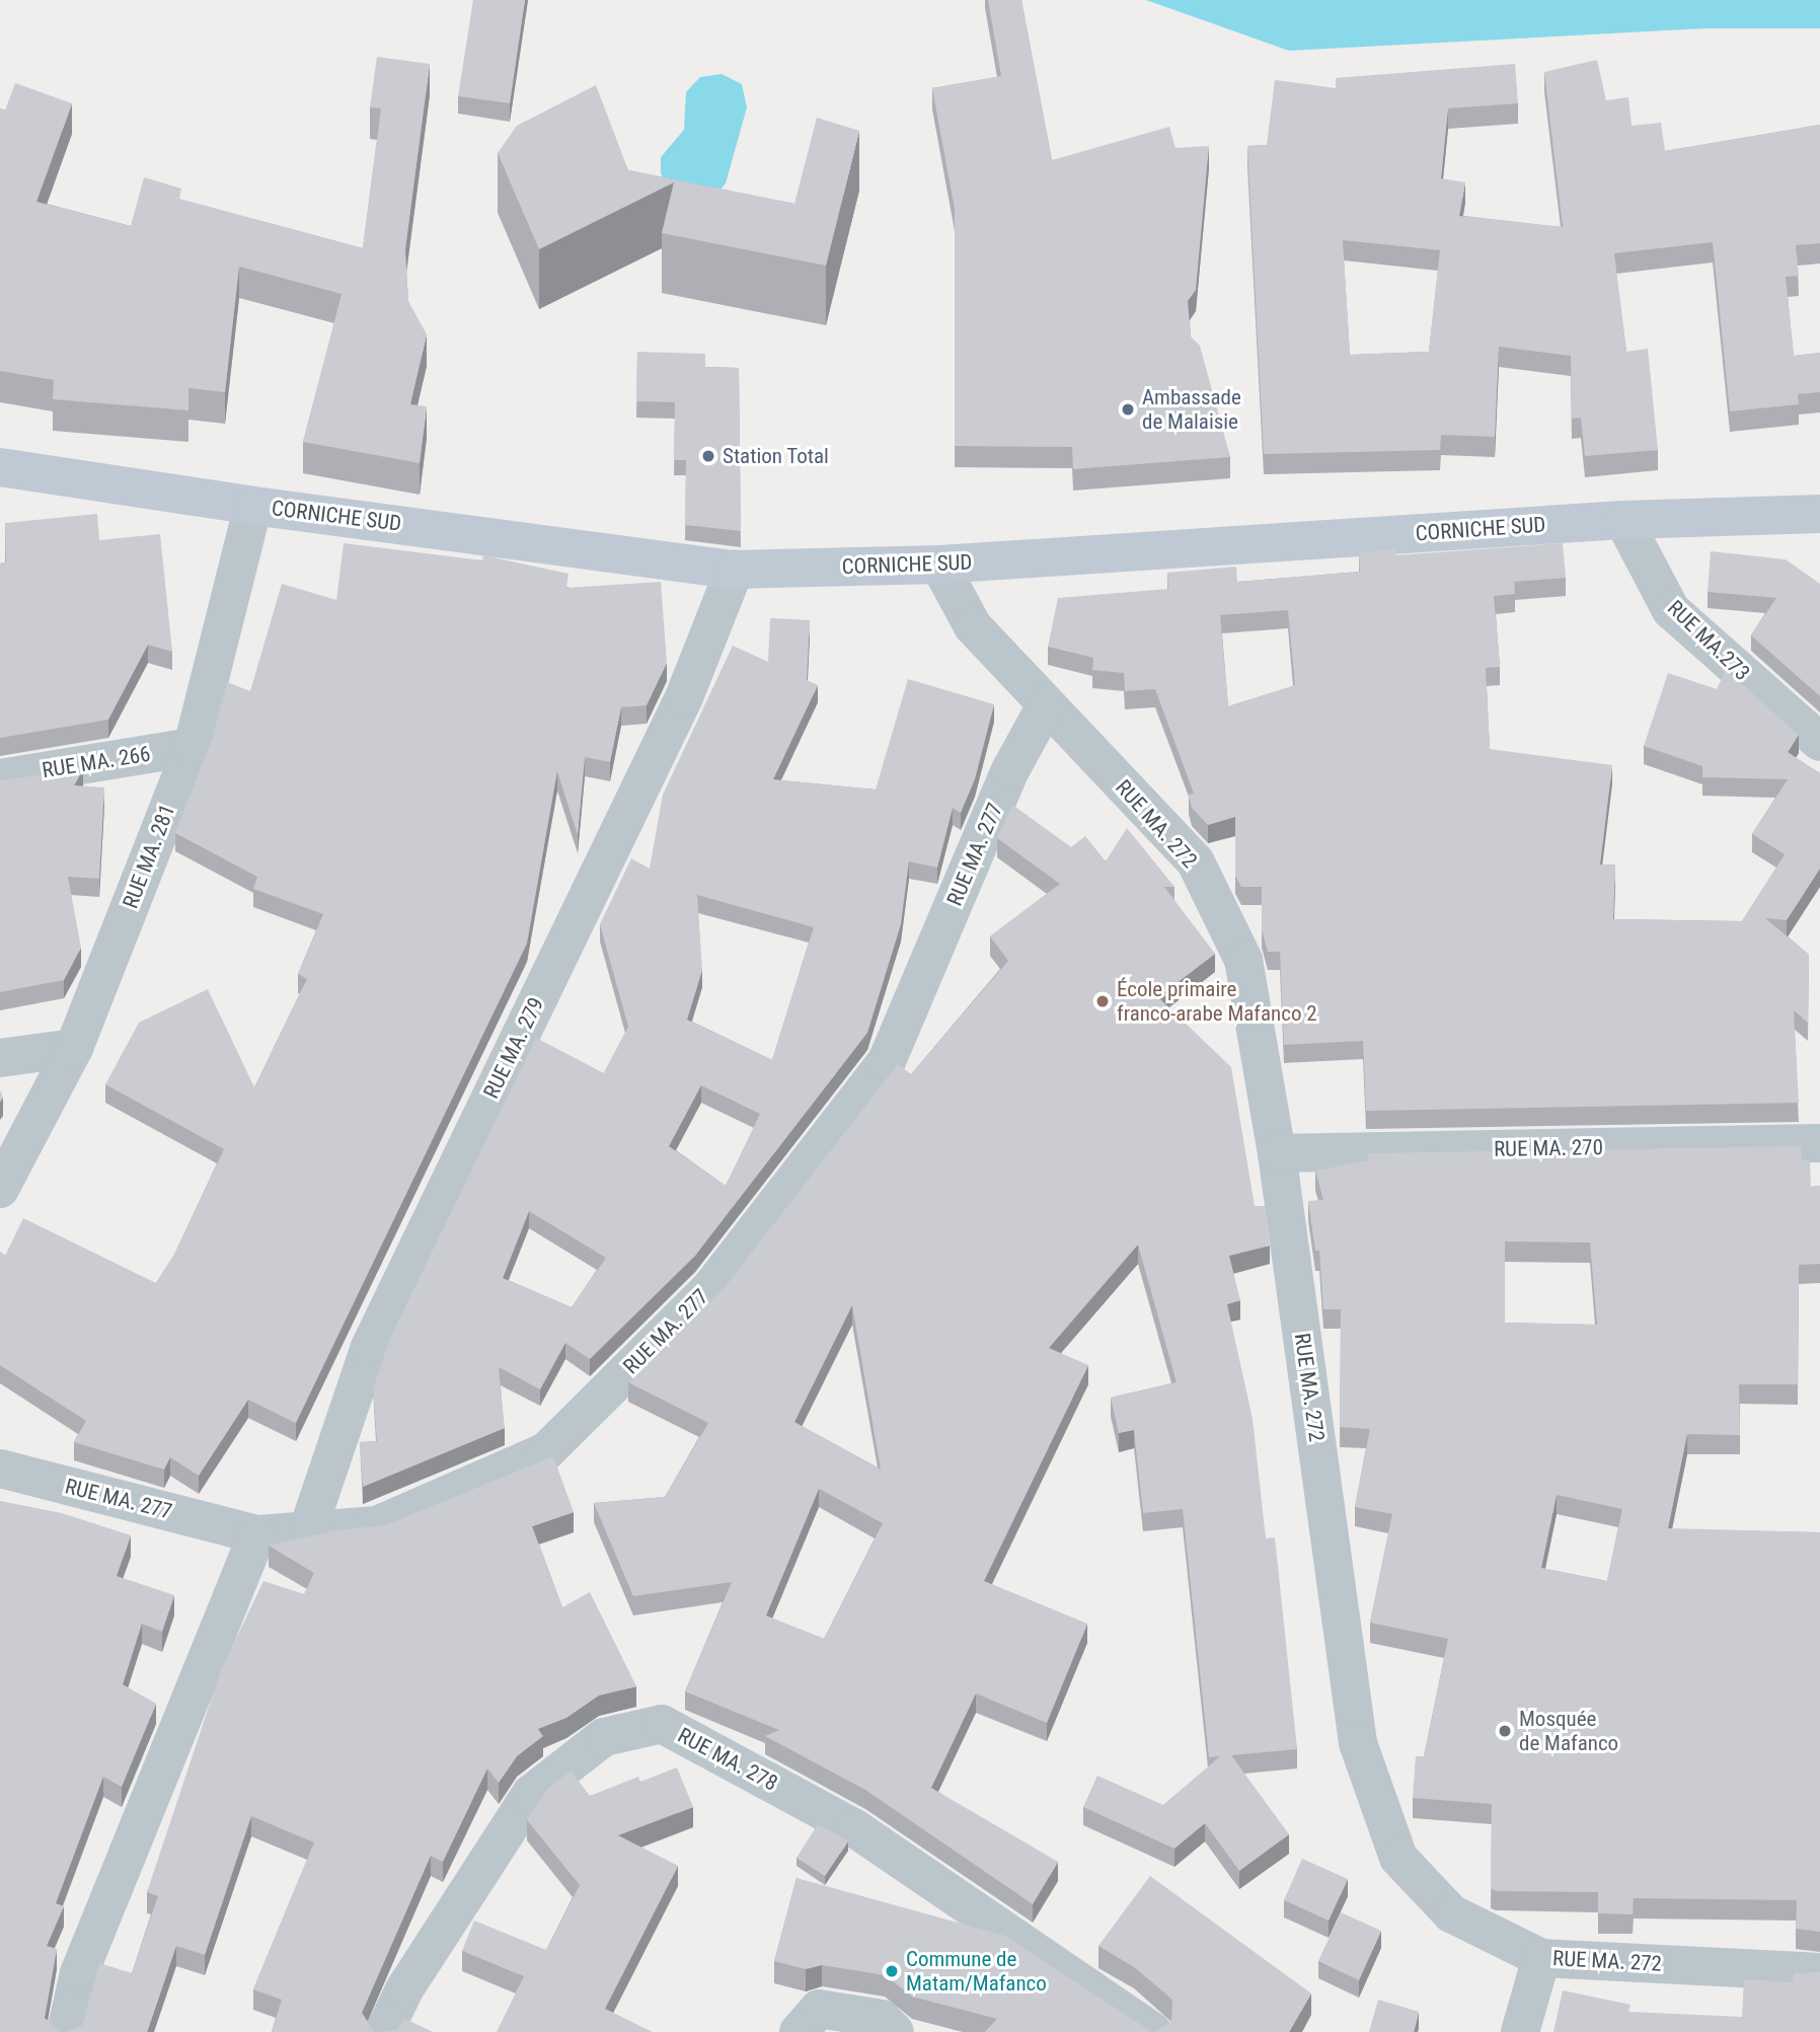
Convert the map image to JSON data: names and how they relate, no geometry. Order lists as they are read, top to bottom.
{
  "streets": {
    "main road": ["CORNICHE SUD"],
    "street": [
      "RUE MA.273",
      "RUE MA. 266",
      "RUE MA. 272",
      "RUE MA. 277",
      "RUE MA. 281",
      "RUE MA. 279",
      "RUE MA. 270",
      "RUE MA. 278"
    ]
  },
  "crossings": [
    ["CORNICHE SUD", "RUE MA.273"],
    ["CORNICHE SUD", "RUE MA. 272"],
    ["CORNICHE SUD", "RUE MA. 281"],
    ["CORNICHE SUD", "RUE MA. 279"],
    ["RUE MA. 266", "RUE MA. 281"],
    ["RUE MA. 272", "RUE MA. 277"],
    ["RUE MA. 272", "RUE MA. 270"],
    ["RUE MA. 277", "RUE MA. 279"]
  ],
  "places": [
    "Ambassade de Malaisie",
    "Station Total",
    "École primaire franco-arabe Mafanco 2",
    "Mosquée de Mafanco",
    "Commune de Matam/Mafanco"
  ]
}
